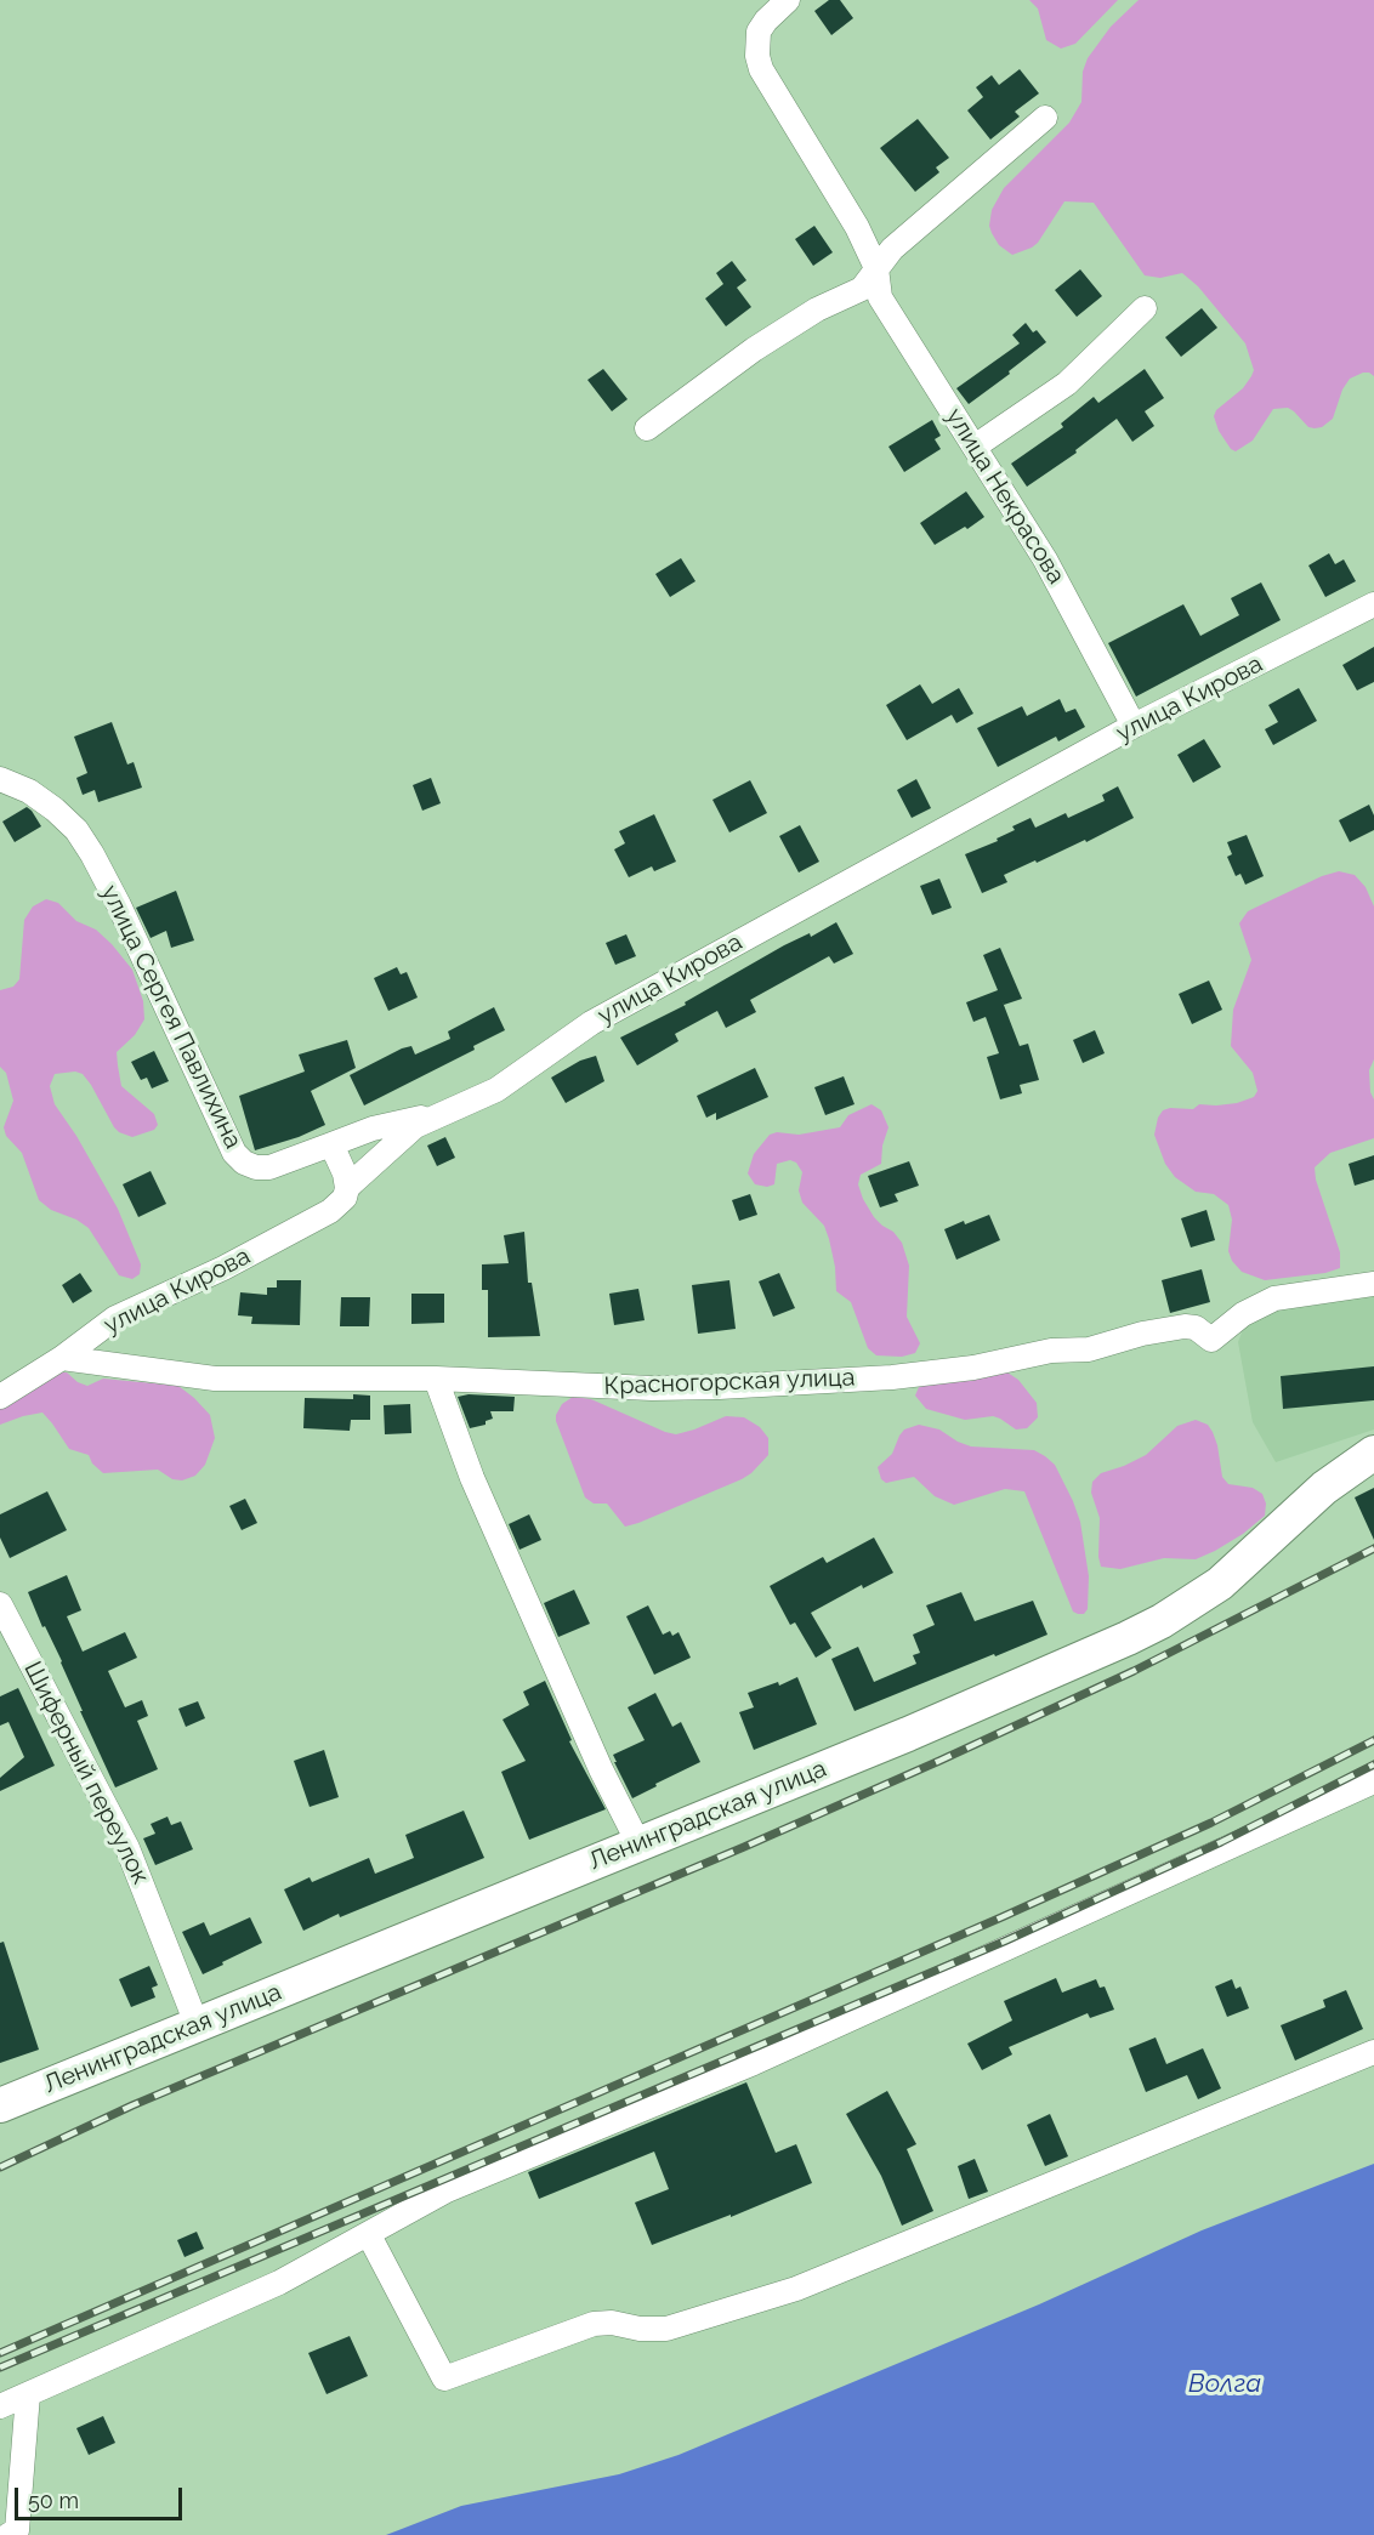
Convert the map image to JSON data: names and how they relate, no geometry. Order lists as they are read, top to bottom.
{
  "streets": {
    "main road": ["Ленинградская улица"],
    "street": [
      "улица Некрасова",
      "улица Кирова",
      "улица Сергея Павлихина",
      "Красногорская улица",
      "Шиферный переулок"
    ]
  },
  "crossings": [
    ["улица Некрасова", "улица Кирова"],
    ["улица Кирова", "улица Сергея Павлихина"],
    ["улица Кирова", "Красногорская улица"],
    ["Шиферный переулок", "Ленинградская улица"]
  ],
  "water": ["Волга"],
  "scale_bar": "50 m"
}
